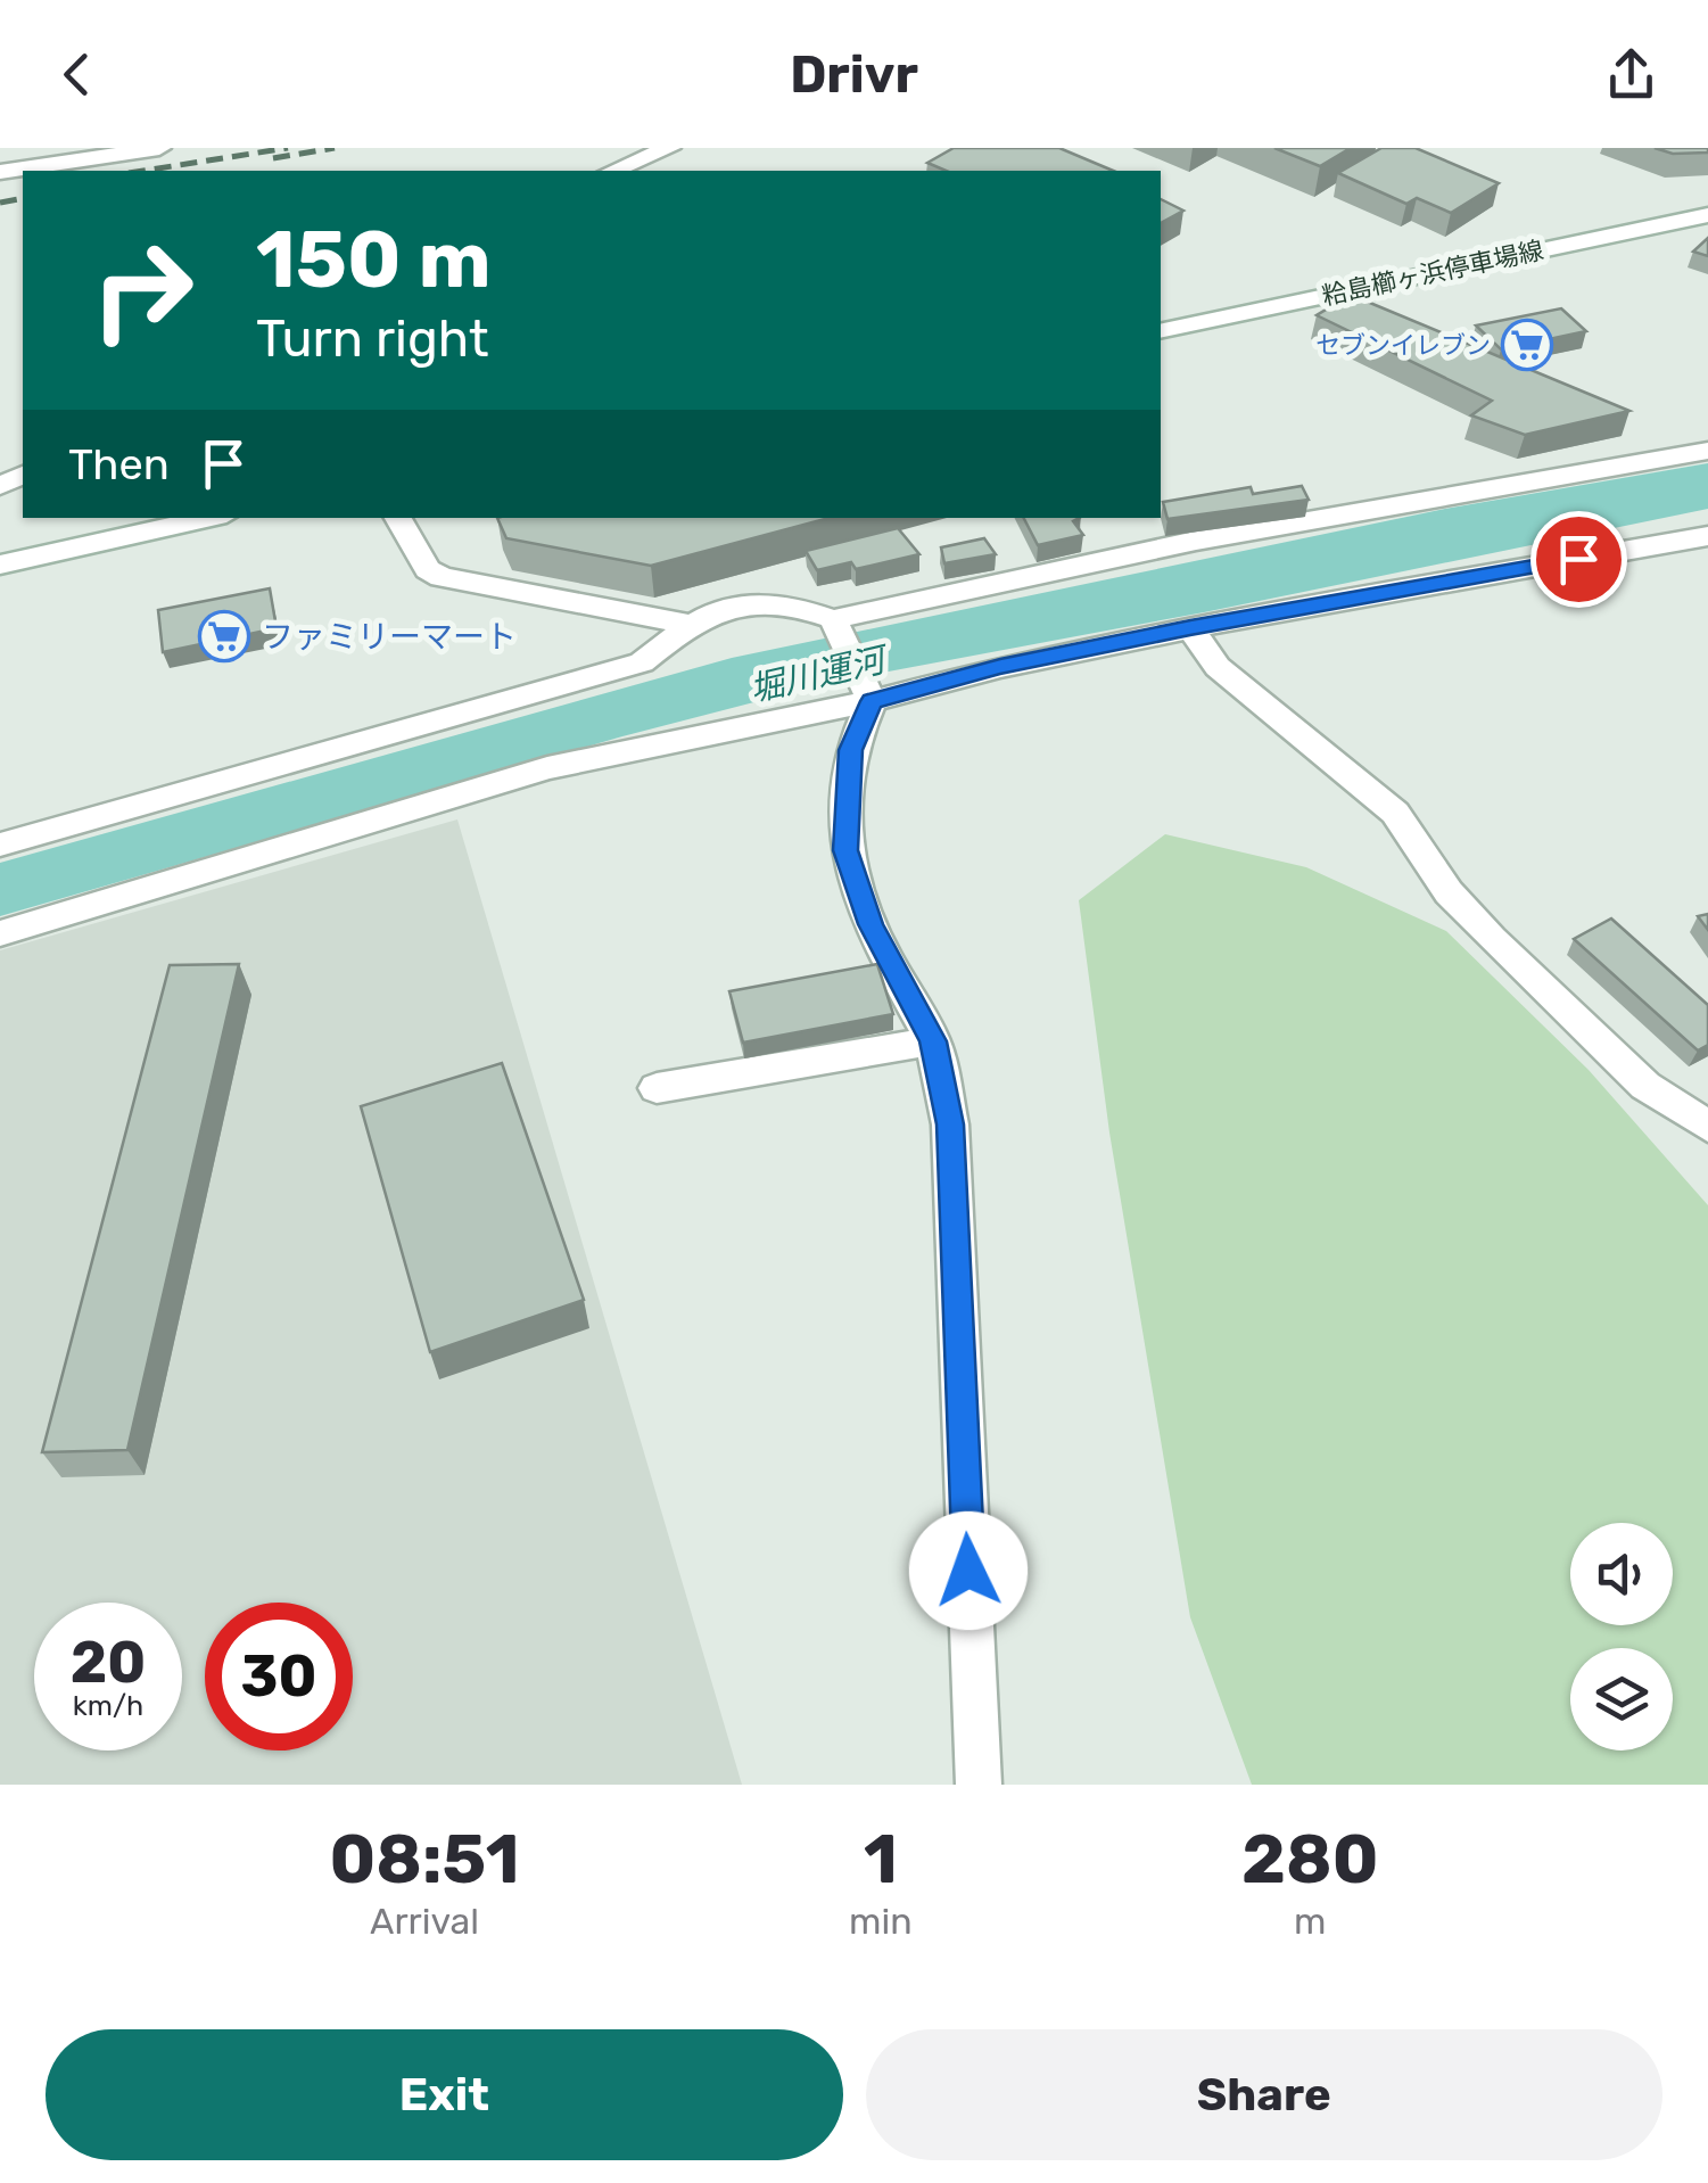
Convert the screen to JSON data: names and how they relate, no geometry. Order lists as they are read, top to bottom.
{
  "streets": {
    "street": ["粭島櫛ヶ浜停車場線"]
  },
  "water": ["堀川運河"],
  "places": {
    "supermarket": ["セブンイレブン", "ファミリーマート"]
  },
  "page": {
    "header": "Drivr",
    "turn": ["150 m", "Turn right"],
    "then": "Then",
    "speed": "20 km/h",
    "limit": "30",
    "eta": [
      "08:51",
      "Arrival",
      "1",
      "min",
      "280",
      "m"
    ],
    "buttons": ["Exit", "Share"]
  }
}
